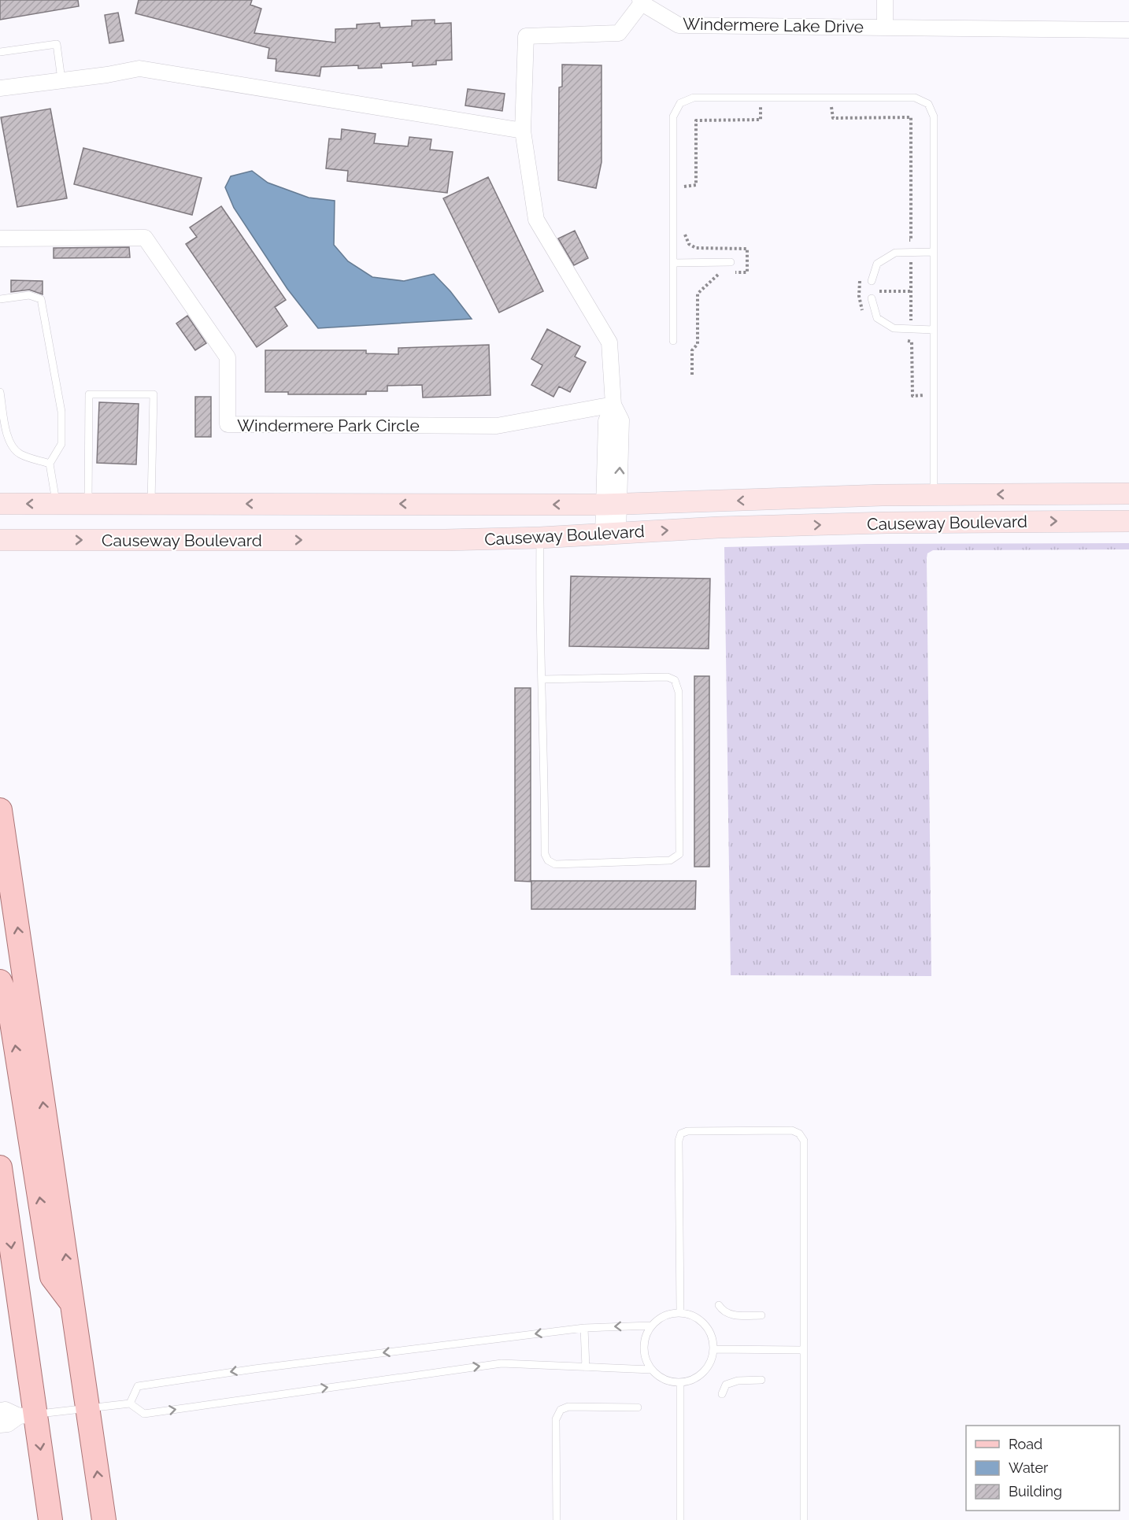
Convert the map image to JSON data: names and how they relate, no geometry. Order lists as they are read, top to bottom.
{
  "streets": {
    "main road": ["Causeway Boulevard"],
    "street": ["Windermere Lake Drive", "Windermere Park Circle"]
  },
  "legend": ["Road", "Water", "Building"]
}
